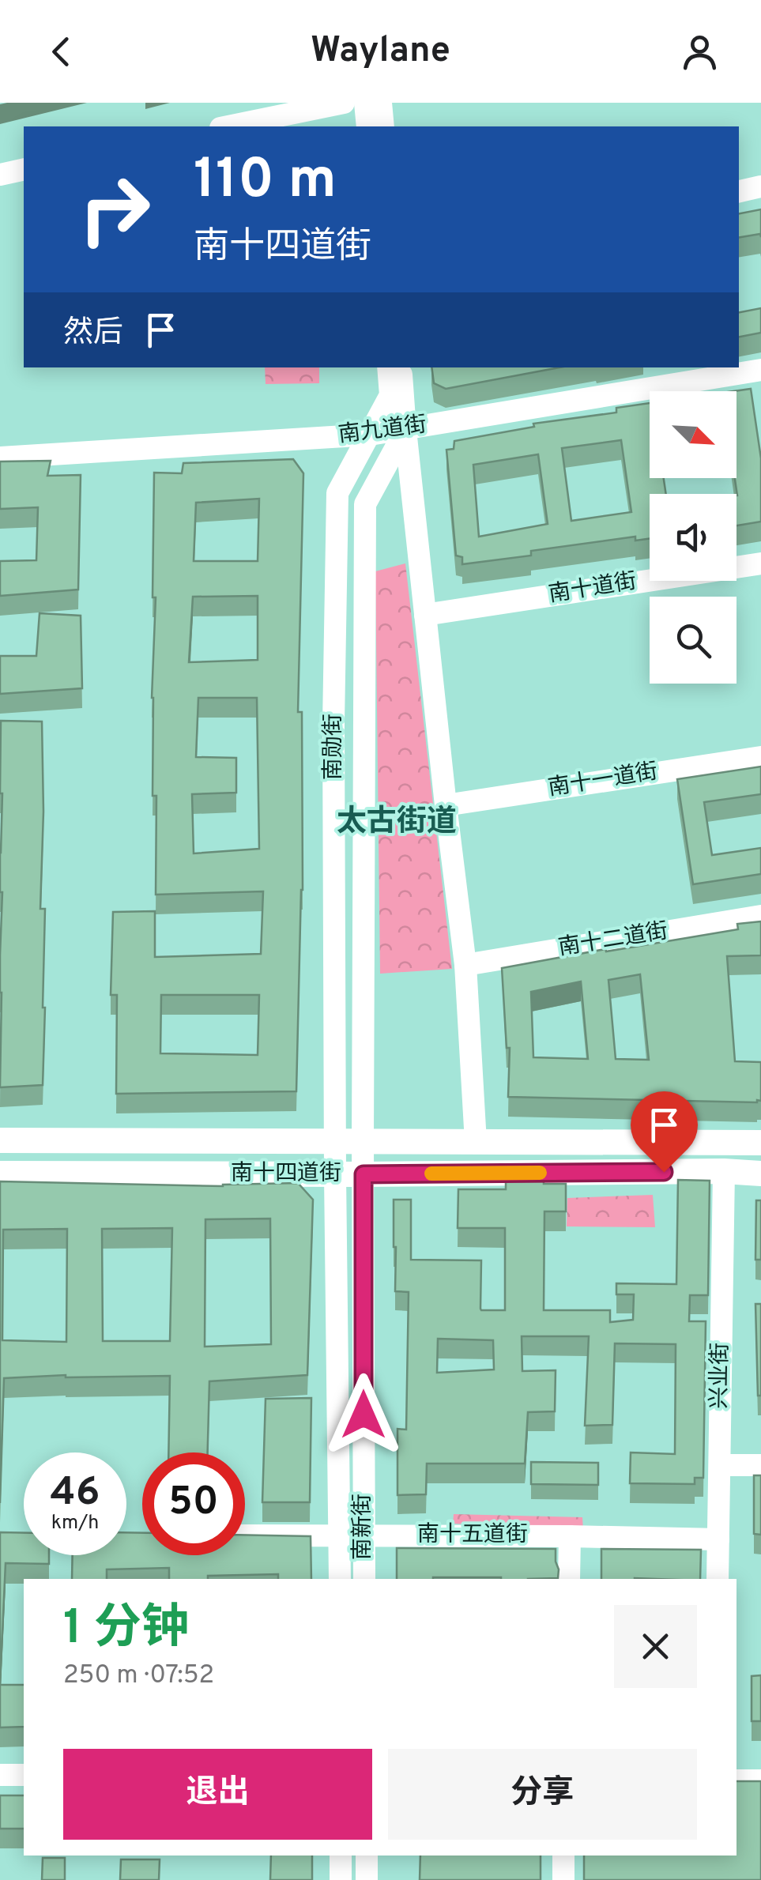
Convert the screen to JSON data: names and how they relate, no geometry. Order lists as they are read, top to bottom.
{
  "streets": {
    "main road": [
      "南九道街",
      "南十道街",
      "南勋街",
      "南十一道街",
      "南十二道街",
      "南十四道街",
      "兴业街",
      "南新街",
      "南十五道街"
    ]
  },
  "crossings": [
    ["南九道街", "南勋街"],
    ["南勋街", "南新街"],
    ["南十四道街", "兴业街"],
    ["南十四道街", "南新街"],
    ["兴业街", "南十五道街"],
    ["南新街", "南十五道街"]
  ],
  "districts": ["太古街道"],
  "north": "bottom right",
  "page": {
    "header": "Waylane",
    "turn": ["110 m", "南十四道街"],
    "then": "然后",
    "speed": "46 km/h",
    "limit": "50",
    "heading": ["1 分钟", "250 m · 07:52"],
    "buttons": ["退出", "分享"]
  }
}
